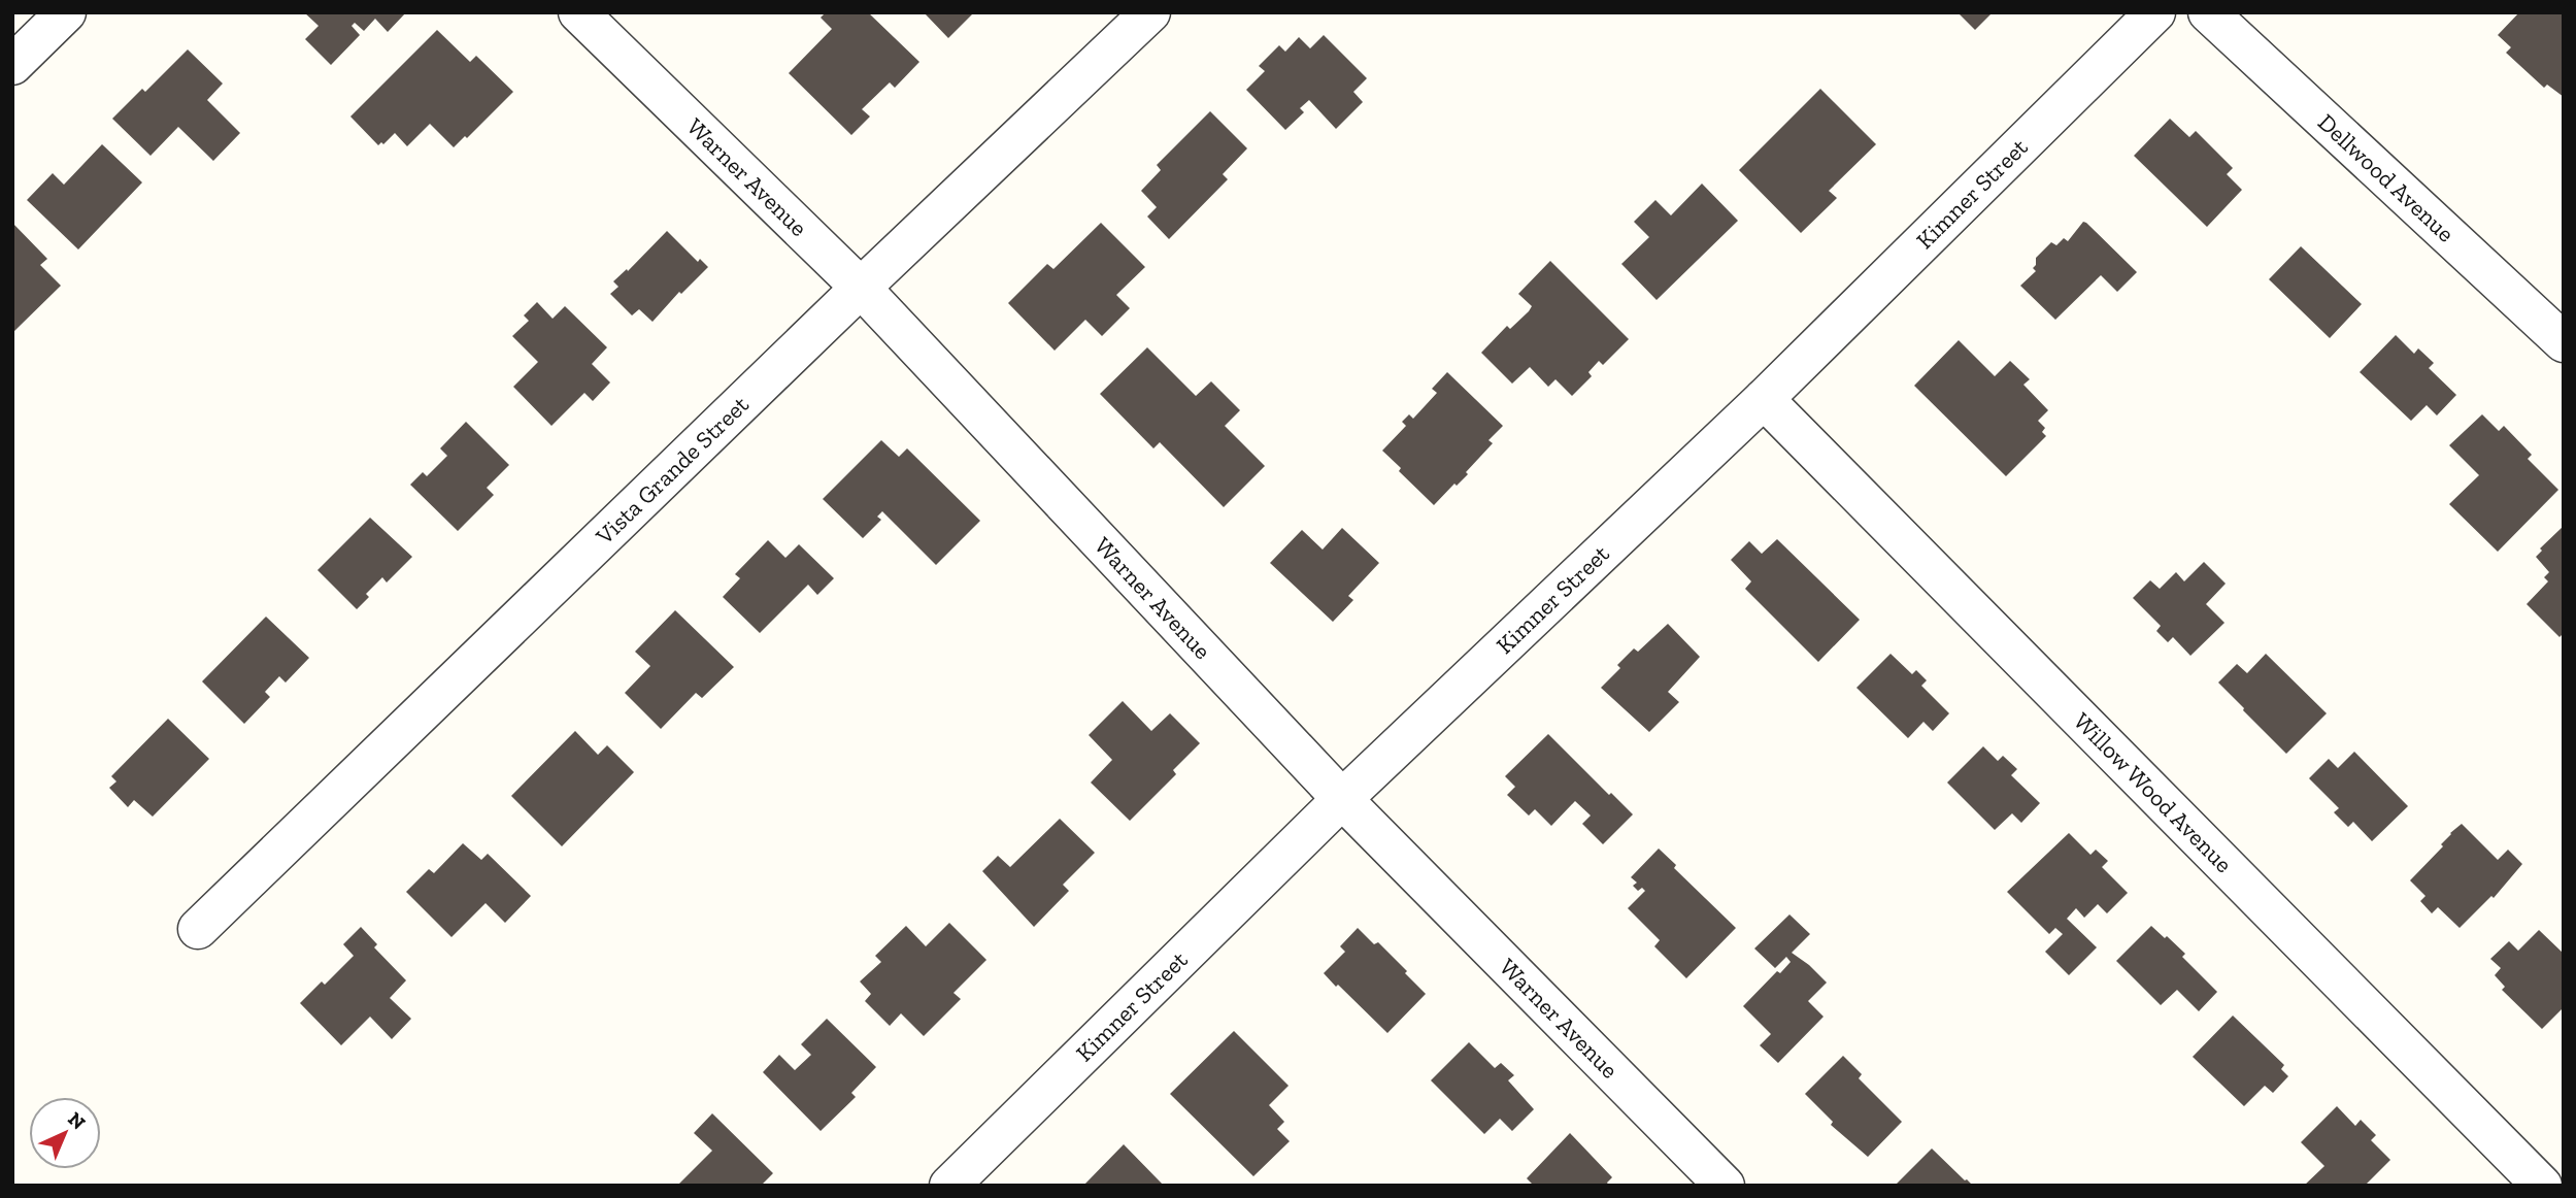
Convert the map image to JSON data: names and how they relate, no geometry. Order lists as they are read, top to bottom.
{
  "streets": {
    "street": [
      "Warner Avenue",
      "Dellwood Avenue",
      "Kimner Street",
      "Vista Grande Street",
      "Willow Wood Avenue"
    ]
  },
  "crossings": [
    ["Warner Avenue", "Kimner Street"],
    ["Warner Avenue", "Vista Grande Street"],
    ["Kimner Street", "Willow Wood Avenue"]
  ],
  "north": "top right"
}
